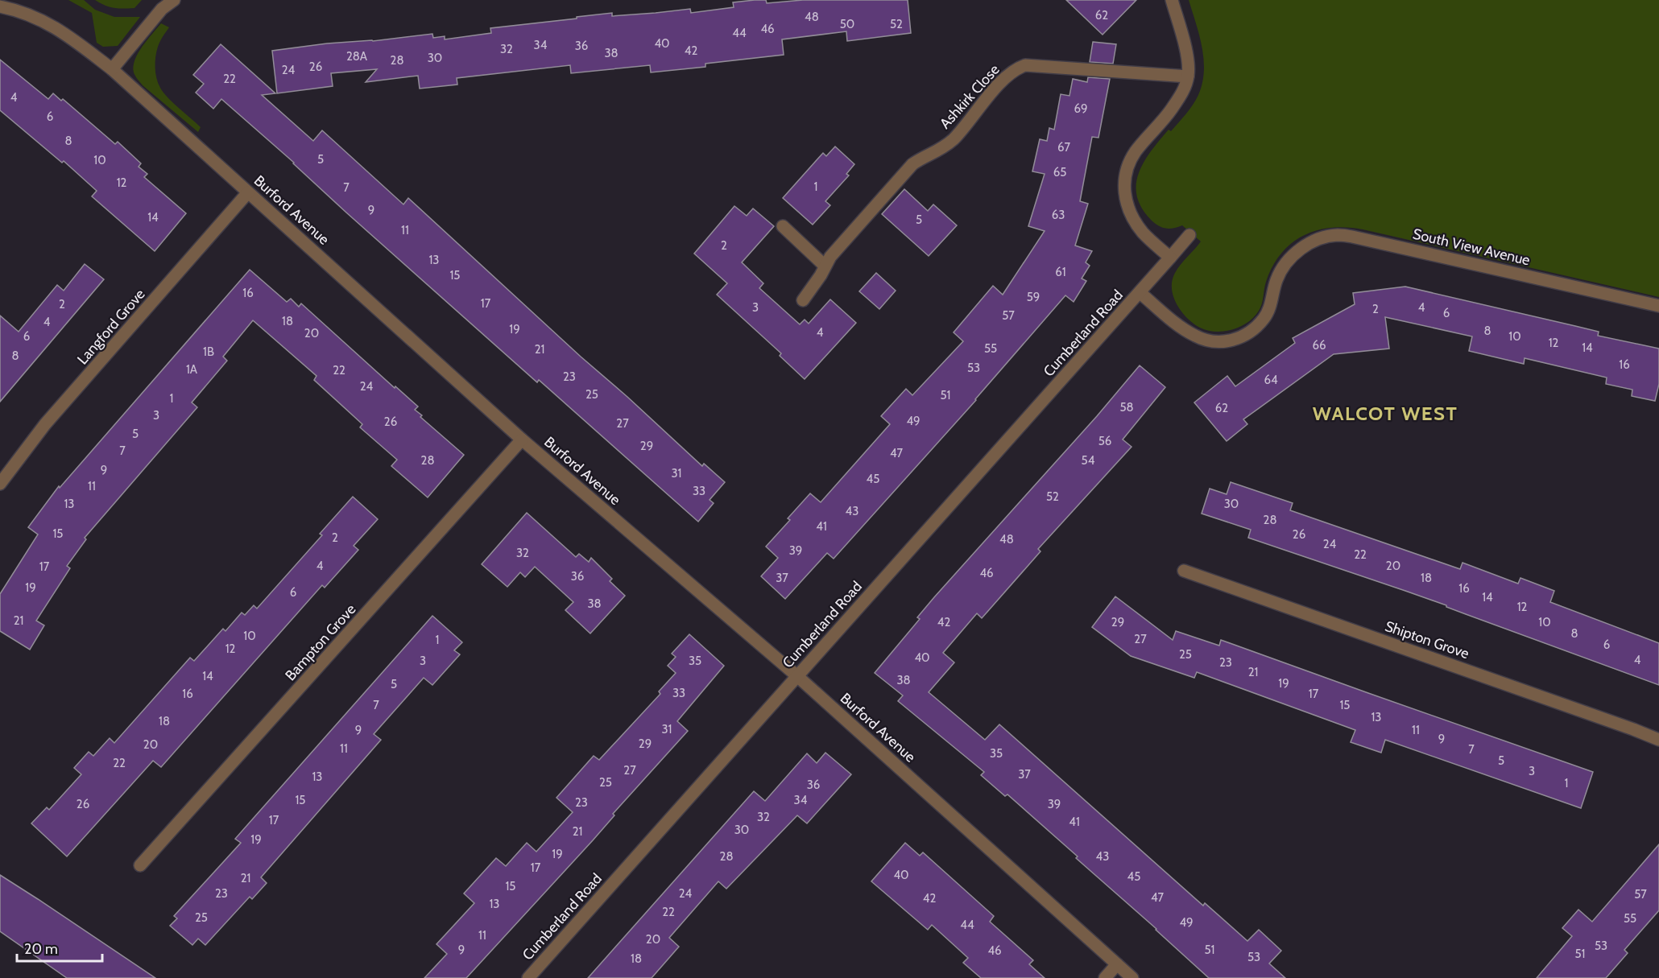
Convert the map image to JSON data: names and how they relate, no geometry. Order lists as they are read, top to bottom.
{
  "streets": {
    "street": [
      "Ashkirk Close",
      "Burford Avenue",
      "South View Avenue",
      "Langford Grove",
      "Cumberland Road",
      "Shipton Grove",
      "Bampton Grove"
    ]
  },
  "crossings": [
    ["Burford Avenue", "Langford Grove"],
    ["Burford Avenue", "Cumberland Road"],
    ["Burford Avenue", "Bampton Grove"],
    ["South View Avenue", "Cumberland Road"]
  ],
  "districts": ["WALCOT WEST"],
  "house_numbers": [
    "62",
    "48",
    "50",
    "52",
    "46",
    "44",
    "40",
    "34",
    "36",
    "32",
    "42",
    "38",
    "28A",
    "30",
    "28",
    "26",
    "24",
    "22",
    "4",
    "69",
    "6",
    "8",
    "67",
    "5",
    "10",
    "65",
    "12",
    "1",
    "7",
    "9",
    "63",
    "14",
    "5",
    "11",
    "2",
    "13",
    "61",
    "15",
    "16",
    "59",
    "17",
    "2",
    "3",
    "4",
    "2",
    "6",
    "57",
    "18",
    "4",
    "19",
    "8",
    "4",
    "20",
    "6",
    "10",
    "12",
    "66",
    "14",
    "55",
    "21",
    "1B",
    "8",
    "16",
    "53",
    "1A",
    "22",
    "23",
    "64",
    "24",
    "25",
    "51",
    "1",
    "58",
    "62",
    "3",
    "49",
    "26",
    "27",
    "5",
    "56",
    "29",
    "7",
    "47",
    "28",
    "54",
    "9",
    "31",
    "45",
    "11",
    "33",
    "52",
    "13",
    "30",
    "43",
    "28",
    "41",
    "15",
    "26",
    "2",
    "48",
    "24",
    "39",
    "32",
    "22",
    "4",
    "20",
    "17",
    "46",
    "36",
    "37",
    "18",
    "19",
    "16",
    "6",
    "14",
    "38",
    "12",
    "21",
    "42",
    "29",
    "10",
    "8",
    "10",
    "27",
    "1",
    "6",
    "12",
    "25",
    "40",
    "4",
    "3",
    "35",
    "23",
    "21",
    "14",
    "38",
    "19",
    "5",
    "33",
    "16",
    "17",
    "7",
    "15",
    "13",
    "18",
    "31",
    "9",
    "11",
    "9",
    "29",
    "20",
    "11",
    "7",
    "35",
    "5",
    "22",
    "27",
    "3",
    "37",
    "13",
    "25",
    "1",
    "36",
    "15",
    "34",
    "23",
    "26",
    "39",
    "32",
    "17",
    "41",
    "30",
    "21",
    "19",
    "19",
    "28",
    "43",
    "17",
    "40",
    "45",
    "21",
    "15",
    "23",
    "24",
    "57",
    "47",
    "42",
    "13",
    "22",
    "25",
    "55",
    "49",
    "44",
    "11",
    "20",
    "53",
    "9",
    "51",
    "46",
    "51",
    "53",
    "18"
  ],
  "scale_bar": "20 m"
}
